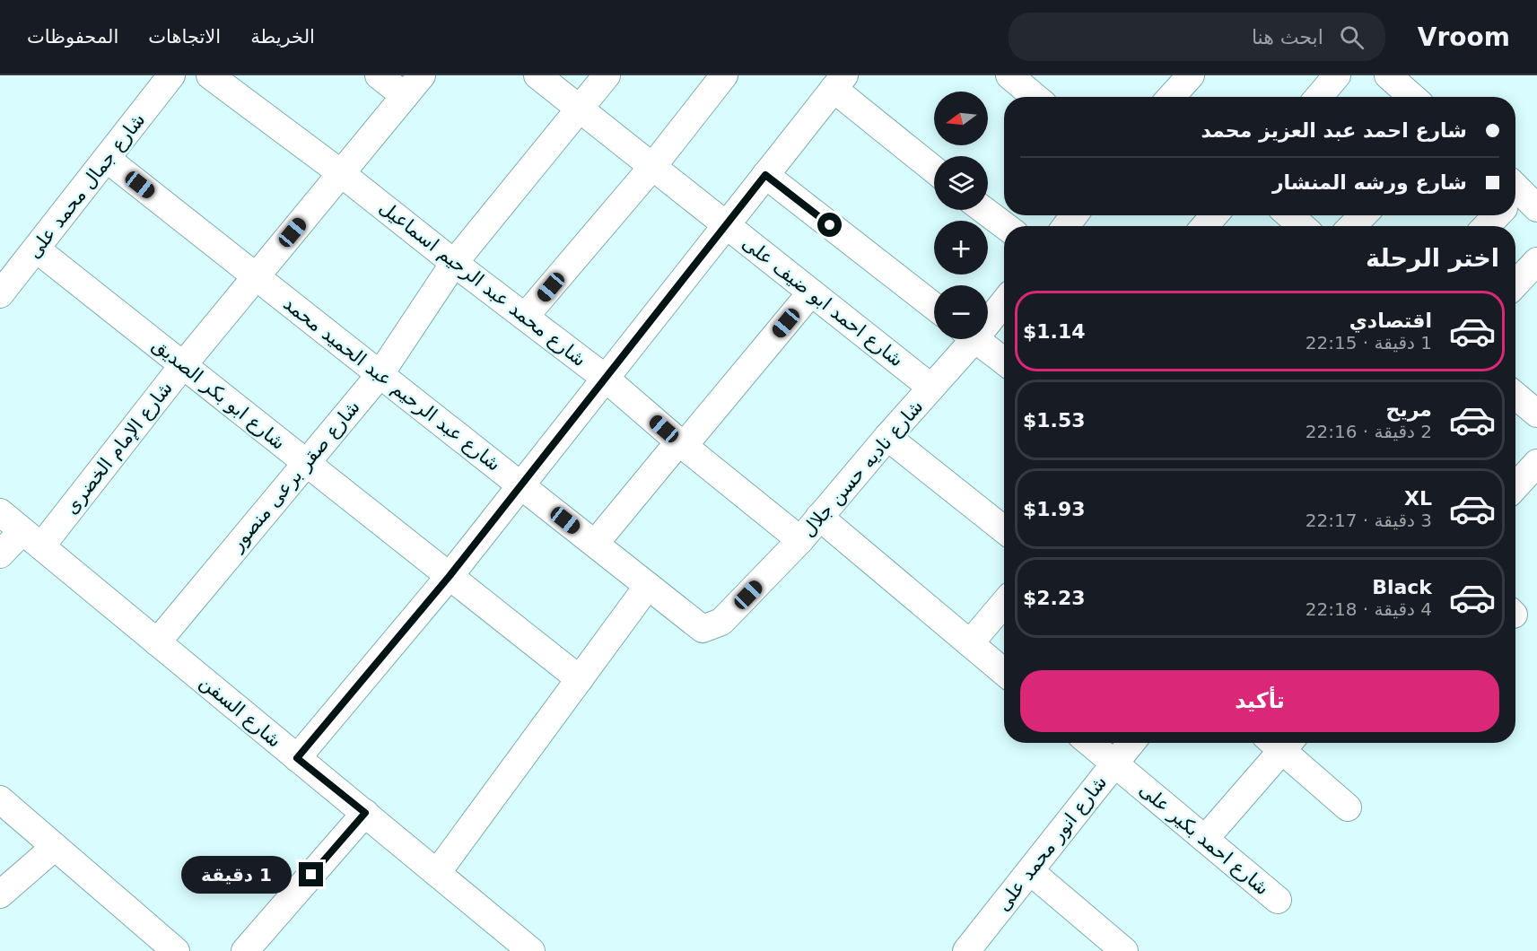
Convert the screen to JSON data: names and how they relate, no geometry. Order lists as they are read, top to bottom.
{
  "streets": {
    "street": [
      "شارع جمال محمد على",
      "شارع محمد عبد الرحيم اسماعيل",
      "شارع احمد ابو ضيف على",
      "شارع عبد الرحيم عبد الحميد محمد",
      "شارع ابو بكر الصديق",
      "شارع الإمام الخضرى",
      "شارع ناديه حسن جلال",
      "شارع صقر برعى منصور",
      "شارع السفن",
      "شارع احمد بكير على",
      "شارع انور محمد على"
    ]
  },
  "crossings": [
    ["شارع جمال محمد على", "شارع عبد الرحيم عبد الحميد محمد"],
    ["شارع جمال محمد على", "شارع ابو بكر الصديق"],
    ["شارع محمد عبد الرحيم اسماعيل", "شارع الإمام الخضرى"],
    ["شارع محمد عبد الرحيم اسماعيل", "شارع ناديه حسن جلال"],
    ["شارع محمد عبد الرحيم اسماعيل", "شارع صقر برعى منصور"],
    ["شارع احمد ابو ضيف على", "شارع ناديه حسن جلال"],
    ["شارع احمد ابو ضيف على", "شارع صقر برعى منصور"],
    ["شارع عبد الرحيم عبد الحميد محمد", "شارع الإمام الخضرى"],
    ["شارع عبد الرحيم عبد الحميد محمد", "شارع ناديه حسن جلال"],
    ["شارع عبد الرحيم عبد الحميد محمد", "شارع صقر برعى منصور"],
    ["شارع ابو بكر الصديق", "شارع الإمام الخضرى"],
    ["شارع ابو بكر الصديق", "شارع صقر برعى منصور"],
    ["شارع الإمام الخضرى", "شارع السفن"],
    ["شارع صقر برعى منصور", "شارع السفن"],
    ["شارع احمد بكير على", "شارع انور محمد على"]
  ],
  "north": "left",
  "page": {
    "header": "Vroom",
    "search": "ابحث هنا",
    "nav": ["الخريطة", "الاتجاهات", "المحفوظات"],
    "map_buttons": ["+", "−"],
    "banner": ["شارع احمد عبد العزيز محمد", "شارع ورشه المنشار"],
    "heading": "اختر الرحلة",
    "list": [
      {
        "name": "اقتصادي",
        "note": "1 دقيقة · 22:15",
        "value": "$1.14"
      },
      {
        "name": "مريح",
        "note": "2 دقيقة · 22:16",
        "value": "$1.53"
      },
      {
        "name": "XL",
        "note": "3 دقيقة · 22:17",
        "value": "$1.93"
      },
      {
        "name": "Black",
        "note": "4 دقيقة · 22:18",
        "value": "$2.23"
      }
    ],
    "buttons": "تأكيد",
    "bubble": "1 دقيقة"
  }
}
